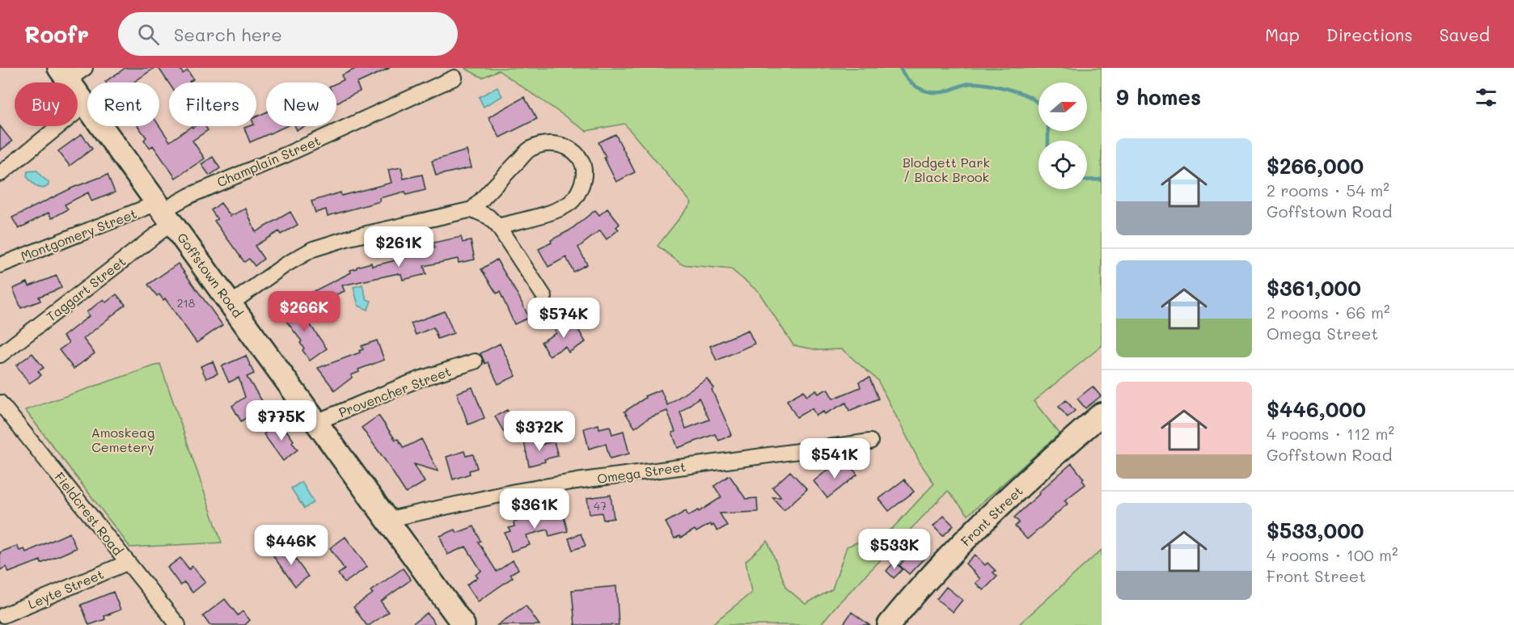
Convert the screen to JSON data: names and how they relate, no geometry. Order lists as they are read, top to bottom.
{
  "streets": {
    "main road": ["Goffstown Road", "Front Street"],
    "street": [
      "Champlain Street",
      "Montgomery Street",
      "Taggart Street",
      "Provencher Street",
      "Omega Street",
      "Fieldcrest Road",
      "Leyte Street"
    ]
  },
  "crossings": [
    ["Champlain Street", "Montgomery Street"],
    ["Champlain Street", "Goffstown Road"],
    ["Champlain Street", "Taggart Street"],
    ["Montgomery Street", "Goffstown Road"],
    ["Montgomery Street", "Taggart Street"],
    ["Goffstown Road", "Taggart Street"],
    ["Goffstown Road", "Provencher Street"],
    ["Goffstown Road", "Omega Street"],
    ["Fieldcrest Road", "Leyte Street"]
  ],
  "parks": ["Blodgett Park / Black Brook", "Amoskeag Cemetery"],
  "house_numbers": ["218", "47"],
  "north": "right",
  "page": {
    "header": "Roofr",
    "search": "Search here",
    "nav": ["Map", "Directions", "Saved"],
    "heading": "9 homes",
    "chip": [
      "Buy",
      "Rent",
      "Filters",
      "New"
    ],
    "list": [
      {
        "name": "$266,000",
        "note": "2 rooms · 54 m² · Goffstown Road"
      },
      {
        "name": "$361,000",
        "note": "2 rooms · 66 m² · Omega Street"
      },
      {
        "name": "$446,000",
        "note": "4 rooms · 112 m² · Goffstown Road"
      },
      {
        "name": "$533,000",
        "note": "4 rooms · 100 m² · Front Street"
      }
    ],
    "price": [
      "$261K",
      "$266K",
      "$574K",
      "$775K",
      "$372K",
      "$541K",
      "$361K",
      "$446K",
      "$533K"
    ]
  }
}
